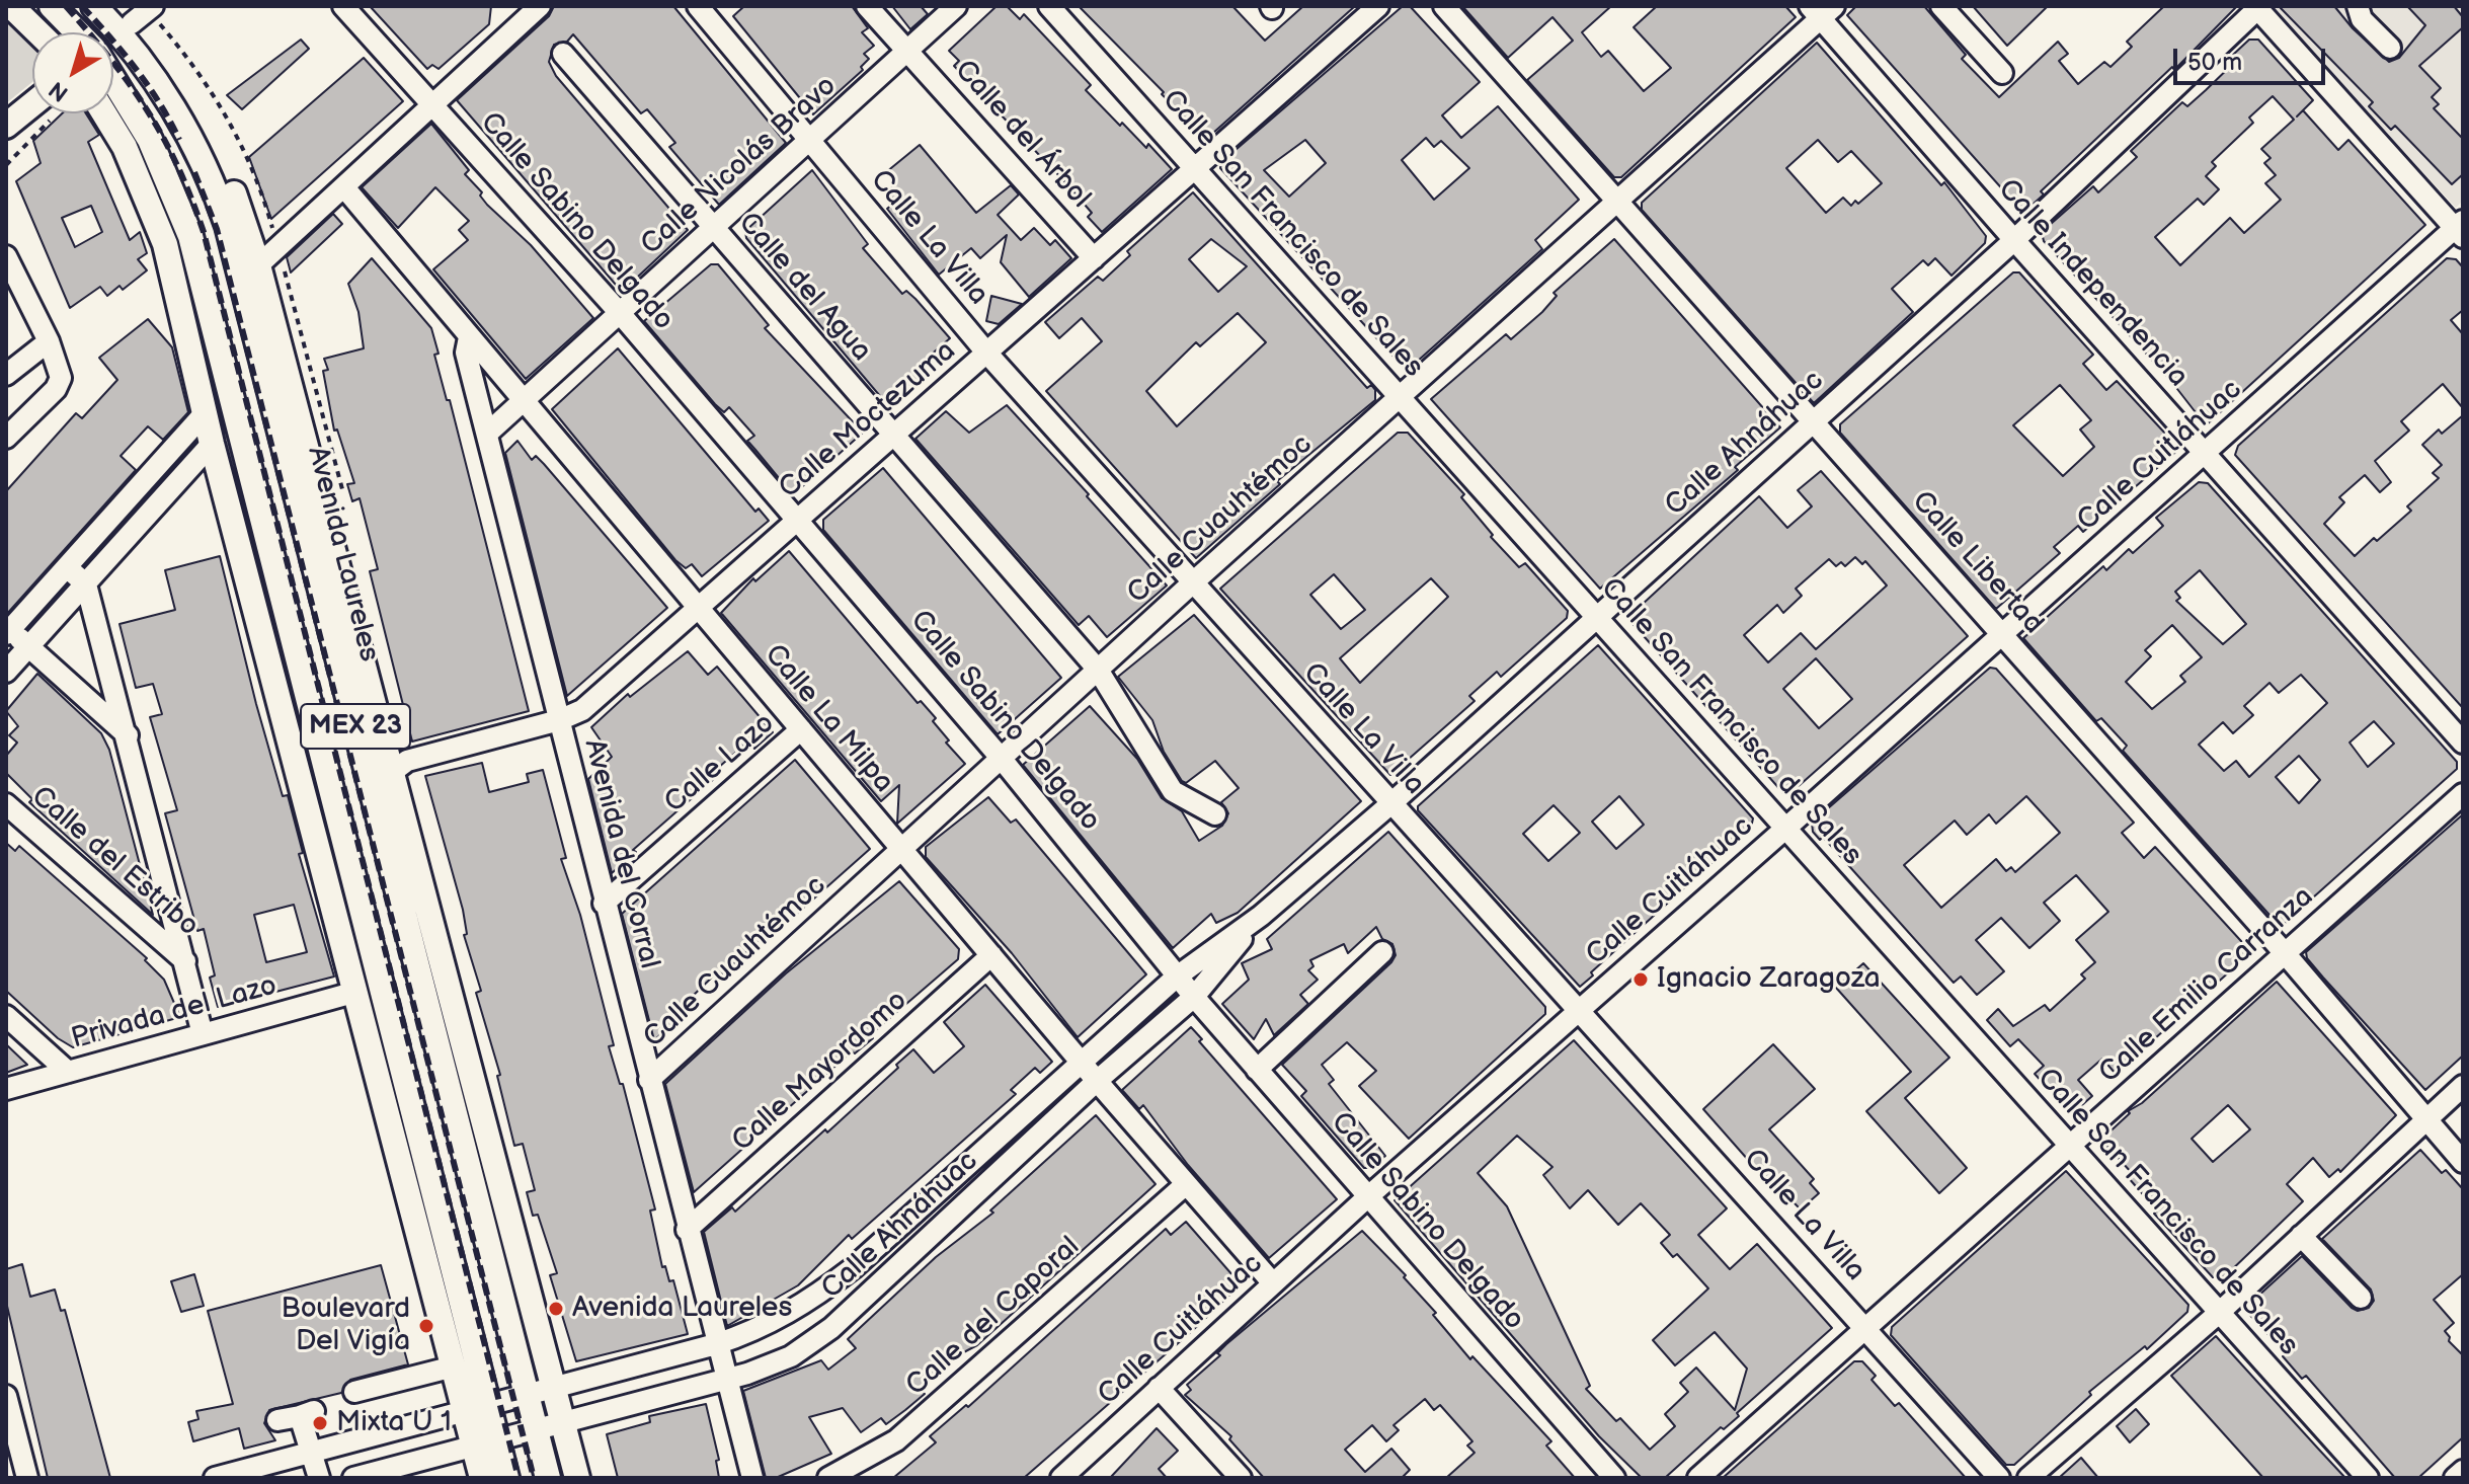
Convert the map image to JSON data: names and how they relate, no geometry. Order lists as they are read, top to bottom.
{
  "streets": {
    "main road": ["Avenida Laureles", "MEX 23"],
    "street": [
      "Calle del Árbol",
      "Calle Nicolás Bravo",
      "Calle Sabino Delgado",
      "Calle San Francisco de Sales",
      "Calle La Villa",
      "Calle Independencia",
      "Calle del Agua",
      "Calle Moctezuma",
      "Calle Ahnáhuac",
      "Calle Cuitláhuac",
      "Calle Cuauhtémoc",
      "Calle Libertad",
      "Calle La Milpa",
      "Calle Lazo",
      "Avenida del Corral",
      "Calle del Estribo",
      "Calle Emilio Carranza",
      "Privada del Lazo",
      "Calle Mayordomo",
      "Calle del Caporal"
    ]
  },
  "crossings": [
    ["Calle del Árbol", "Calle Nicolás Bravo"],
    ["Calle del Árbol", "Calle Moctezuma"],
    ["Calle Nicolás Bravo", "Calle Sabino Delgado"],
    ["Calle Nicolás Bravo", "Calle La Villa"],
    ["Calle Nicolás Bravo", "Calle del Agua"],
    ["Calle Nicolás Bravo", "Calle La Milpa"],
    ["Calle Nicolás Bravo", "Avenida del Corral"],
    ["Calle Sabino Delgado", "Calle Moctezuma"],
    ["Calle Sabino Delgado", "Calle Ahnáhuac"],
    ["Calle Sabino Delgado", "Calle Cuitláhuac"],
    ["Calle Sabino Delgado", "Calle Cuauhtémoc"],
    ["Calle San Francisco de Sales", "Calle Moctezuma"],
    ["Calle San Francisco de Sales", "Calle Ahnáhuac"],
    ["Calle San Francisco de Sales", "Calle Cuitláhuac"],
    ["Calle San Francisco de Sales", "Calle Cuauhtémoc"],
    ["Calle San Francisco de Sales", "Calle Emilio Carranza"],
    ["Calle La Villa", "Calle Moctezuma"],
    ["Calle La Villa", "Calle Ahnáhuac"],
    ["Calle La Villa", "Calle Cuitláhuac"],
    ["Calle La Villa", "Calle Cuauhtémoc"],
    ["Calle La Villa", "Calle Emilio Carranza"],
    ["Calle Independencia", "Calle Ahnáhuac"],
    ["Calle Independencia", "Calle Cuitláhuac"],
    ["Calle Independencia", "Calle Cuauhtémoc"],
    ["Calle del Agua", "Calle Moctezuma"],
    ["Calle del Agua", "Calle Cuauhtémoc"],
    ["Calle Moctezuma", "Avenida Laureles"],
    ["Calle Moctezuma", "Calle La Milpa"],
    ["Calle Moctezuma", "Avenida del Corral"],
    ["Calle Ahnáhuac", "Avenida Laureles"],
    ["Calle Ahnáhuac", "Calle Libertad"],
    ["Calle Ahnáhuac", "Calle La Milpa"],
    ["Calle Ahnáhuac", "MEX 23"],
    ["Calle Ahnáhuac", "Avenida del Corral"],
    ["Calle Cuitláhuac", "Calle Libertad"],
    ["Calle Cuitláhuac", "Calle La Milpa"],
    ["Calle Cuauhtémoc", "Calle Libertad"],
    ["Calle Cuauhtémoc", "Calle La Milpa"],
    ["Calle Cuauhtémoc", "Avenida del Corral"],
    ["Calle Libertad", "Calle Emilio Carranza"],
    ["Calle La Milpa", "Calle Lazo"],
    ["Calle La Milpa", "Avenida del Corral"],
    ["Calle La Milpa", "Calle Mayordomo"],
    ["Calle La Milpa", "Calle del Caporal"],
    ["Calle Lazo", "Avenida del Corral"],
    ["Avenida del Corral", "Calle Mayordomo"]
  ],
  "places": [
    "Ignacio Zaragoza",
    "Avenida Laureles",
    "Boulevard Del Vigía",
    "Mixta U 1"
  ],
  "scale_bar": "50 m",
  "north": "bottom left"
}
